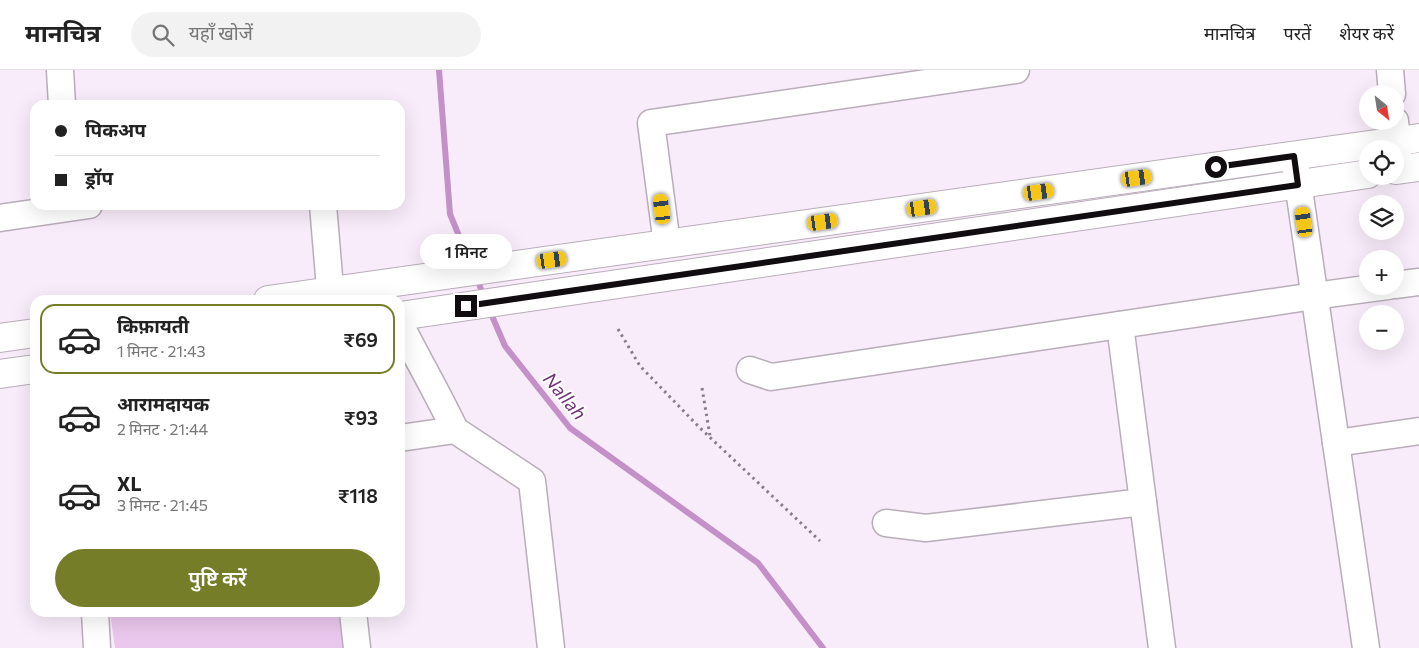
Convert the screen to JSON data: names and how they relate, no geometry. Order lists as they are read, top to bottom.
{
  "water": ["Nallah"],
  "north": "bottom right",
  "page": {
    "header": "मानचित्र",
    "search": "यहाँ खोजें",
    "nav": ["मानचित्र", "परतें", "शेयर करें"],
    "map_buttons": ["+", "−"],
    "banner": ["पिकअप", "ड्रॉप"],
    "bubble": "1 मिनट",
    "list": [
      {
        "name": "किफ़ायती",
        "note": "1 मिनट · 21:43",
        "value": "₹69"
      },
      {
        "name": "आरामदायक",
        "note": "2 मिनट · 21:44",
        "value": "₹93"
      },
      {
        "name": "XL",
        "note": "3 मिनट · 21:45",
        "value": "₹118"
      }
    ],
    "buttons": "पुष्टि करें"
  }
}
